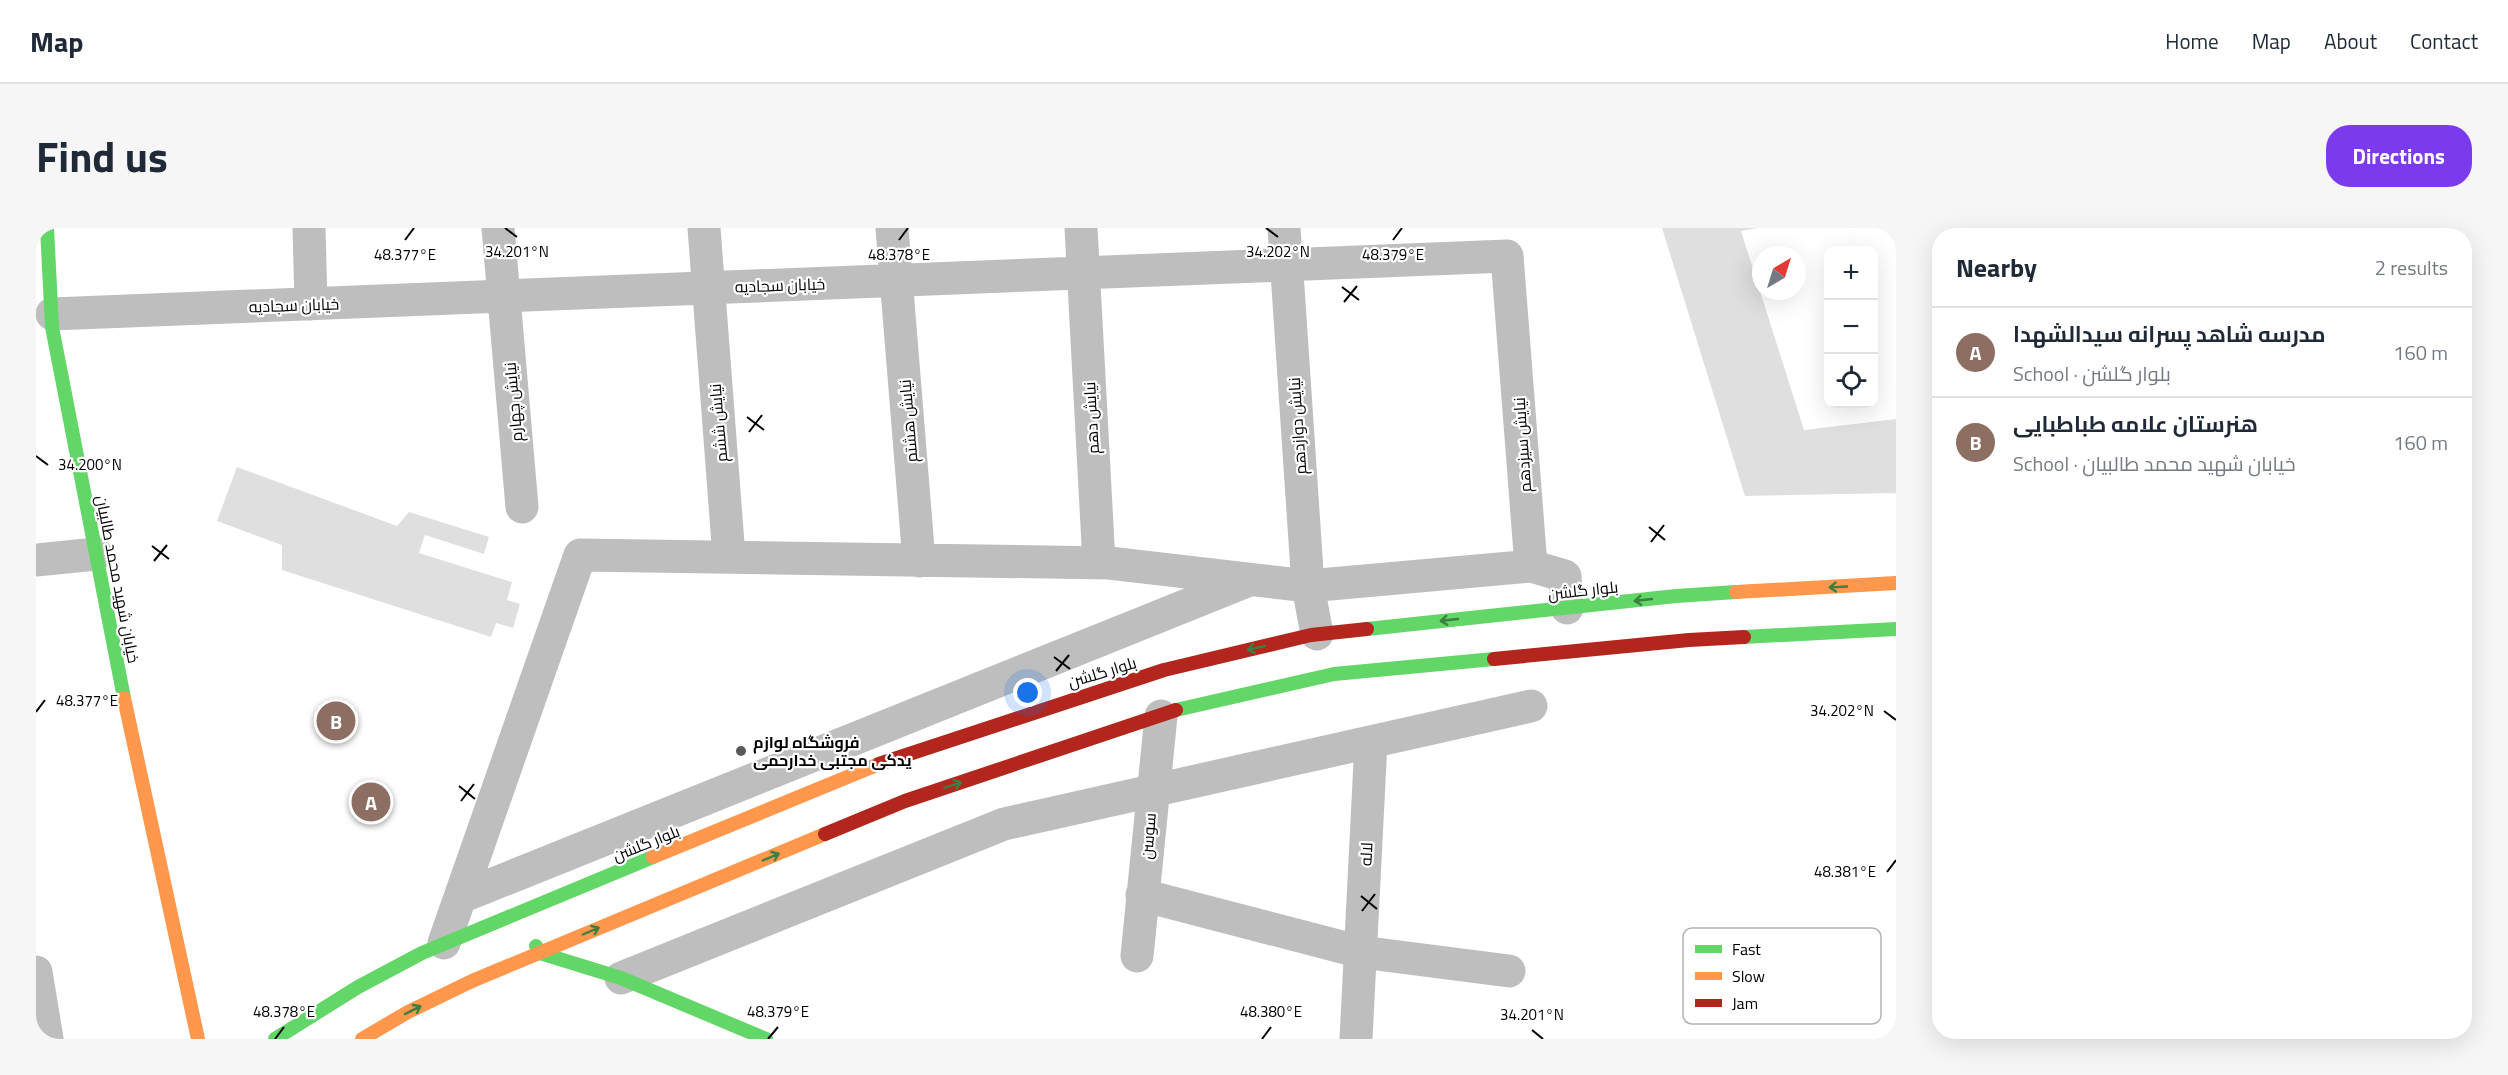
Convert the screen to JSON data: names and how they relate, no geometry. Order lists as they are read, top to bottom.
{
  "streets": {
    "street": [
      "خیابان سجادیه",
      "نیایش چهارم",
      "نیایش دهم",
      "نیایش هشتم",
      "نیایش ششم",
      "نیایش دوازدهم",
      "نیایش سیزدهم",
      "خیابان شهید محمد طالبیان",
      "بلوار گلشن",
      "سوسن",
      "لاله"
    ]
  },
  "crossings": [
    ["خیابان سجادیه", "نیایش چهارم"],
    ["خیابان سجادیه", "نیایش دهم"],
    ["خیابان سجادیه", "نیایش هشتم"],
    ["خیابان سجادیه", "نیایش ششم"],
    ["خیابان سجادیه", "نیایش دوازدهم"],
    ["خیابان سجادیه", "نیایش سیزدهم"],
    ["خیابان سجادیه", "خیابان شهید محمد طالبیان"],
    ["نیایش دوازدهم", "بلوار گلشن"]
  ],
  "places": ["فروشگاه لوازم یدکی مجتبی خدارحمی"],
  "legend": ["Fast", "Slow", "Jam"],
  "north": "top right",
  "page": {
    "header": "Map",
    "nav": [
      "Home",
      "Map",
      "About",
      "Contact"
    ],
    "title": "Find us",
    "buttons": "Directions",
    "heading": ["Nearby", "2 results"],
    "map_buttons": ["+", "−"],
    "list": [
      {
        "mark": "A",
        "name": "مدرسه شاهد پسرانه سیدالشهدا",
        "note": "School · بلوار گلشن",
        "value": "160 m"
      },
      {
        "mark": "B",
        "name": "هنرستان علامه طباطبایی",
        "note": "School · خیابان شهید محمد طالبیان",
        "value": "160 m"
      }
    ],
    "pins": ["B", "A"]
  },
  "coordinates": [
    "34.201°N",
    "34.202°N",
    "48.377°E",
    "48.378°E",
    "48.379°E",
    "34.200°N",
    "48.381°E",
    "48.380°E"
  ]
}
